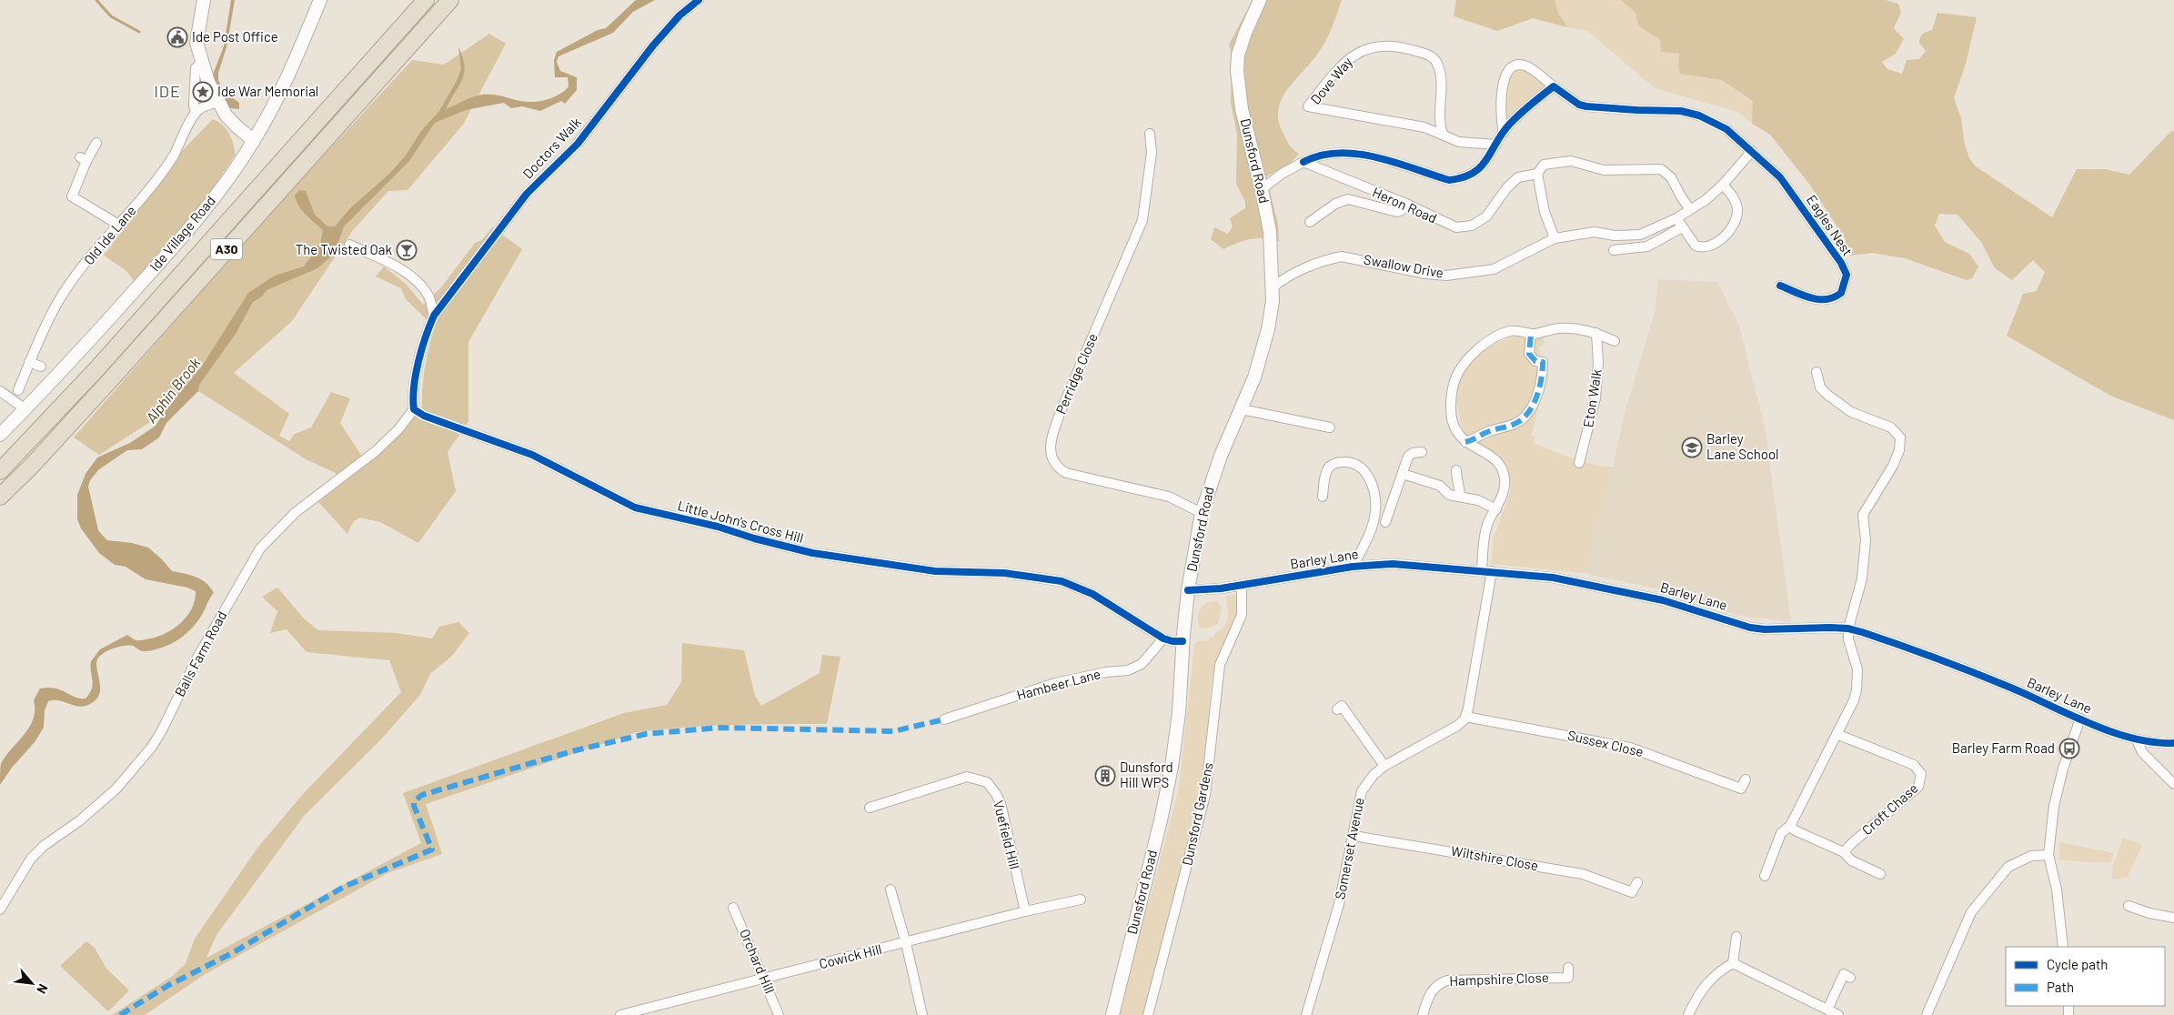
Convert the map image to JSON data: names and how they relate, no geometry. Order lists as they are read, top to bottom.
{
  "streets": {
    "highway": ["A30"],
    "main road": ["Dunsford Road", "Ide Village Road"],
    "street": [
      "Dove Way",
      "Doctors Walk",
      "Heron Road",
      "Eagles Nest",
      "Old Ide Lane",
      "Swallow Drive",
      "Perridge Close",
      "Eton Walk",
      "Little John's Cross Hill",
      "Barley Lane",
      "Balls Farm Road",
      "Hambeer Lane",
      "Sussex Close",
      "Croft Chase",
      "Dunsford Gardens",
      "Vuefield Hill",
      "Somerset Avenue",
      "Wiltshire Close",
      "Cowick Hill",
      "Orchard Hill",
      "Hampshire Close"
    ]
  },
  "crossings": [
    ["Dunsford Road", "Swallow Drive"],
    ["Dunsford Road", "Perridge Close"],
    ["Dunsford Road", "Little John's Cross Hill"],
    ["Dunsford Road", "Barley Lane"],
    ["Heron Road", "Swallow Drive"],
    ["Eagles Nest", "Swallow Drive"],
    ["Little John's Cross Hill", "Balls Farm Road"],
    ["Little John's Cross Hill", "Hambeer Lane"],
    ["Barley Lane", "Dunsford Gardens"],
    ["Sussex Close", "Somerset Avenue"],
    ["Vuefield Hill", "Cowick Hill"],
    ["Somerset Avenue", "Wiltshire Close"],
    ["Cowick Hill", "Orchard Hill"]
  ],
  "districts": ["IDE"],
  "water": ["Alphin Brook"],
  "places": {
    "public building": ["Ide Post Office"],
    "place": ["Ide War Memorial"],
    "bar": ["The Twisted Oak"],
    "school or university": ["Barley Lane School"],
    "bus stop": ["Barley Farm Road"],
    "building": ["Dunsford Hill WPS"]
  },
  "legend": ["Cycle path", "Path"],
  "north": "bottom right"
}
